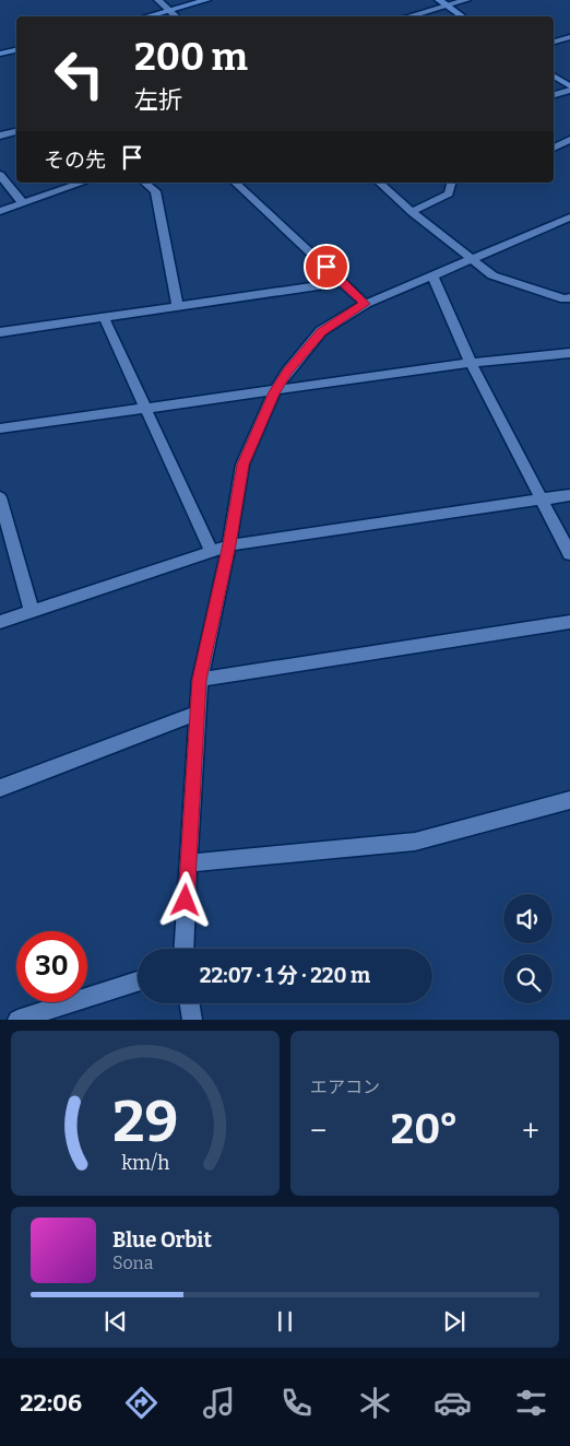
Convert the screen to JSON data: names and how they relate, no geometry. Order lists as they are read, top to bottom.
{
  "page": {
    "turn": ["200 m", "左折"],
    "then": "その先",
    "limit": "30",
    "trip": "22:07 · 1 分 · 220 m",
    "tile": "エアコン",
    "heat": ["−", "20°", "+"],
    "song": ["Blue Orbit", "Sona"],
    "tabs": "22:06",
    "gauge": ["29", "km/h"]
  }
}
